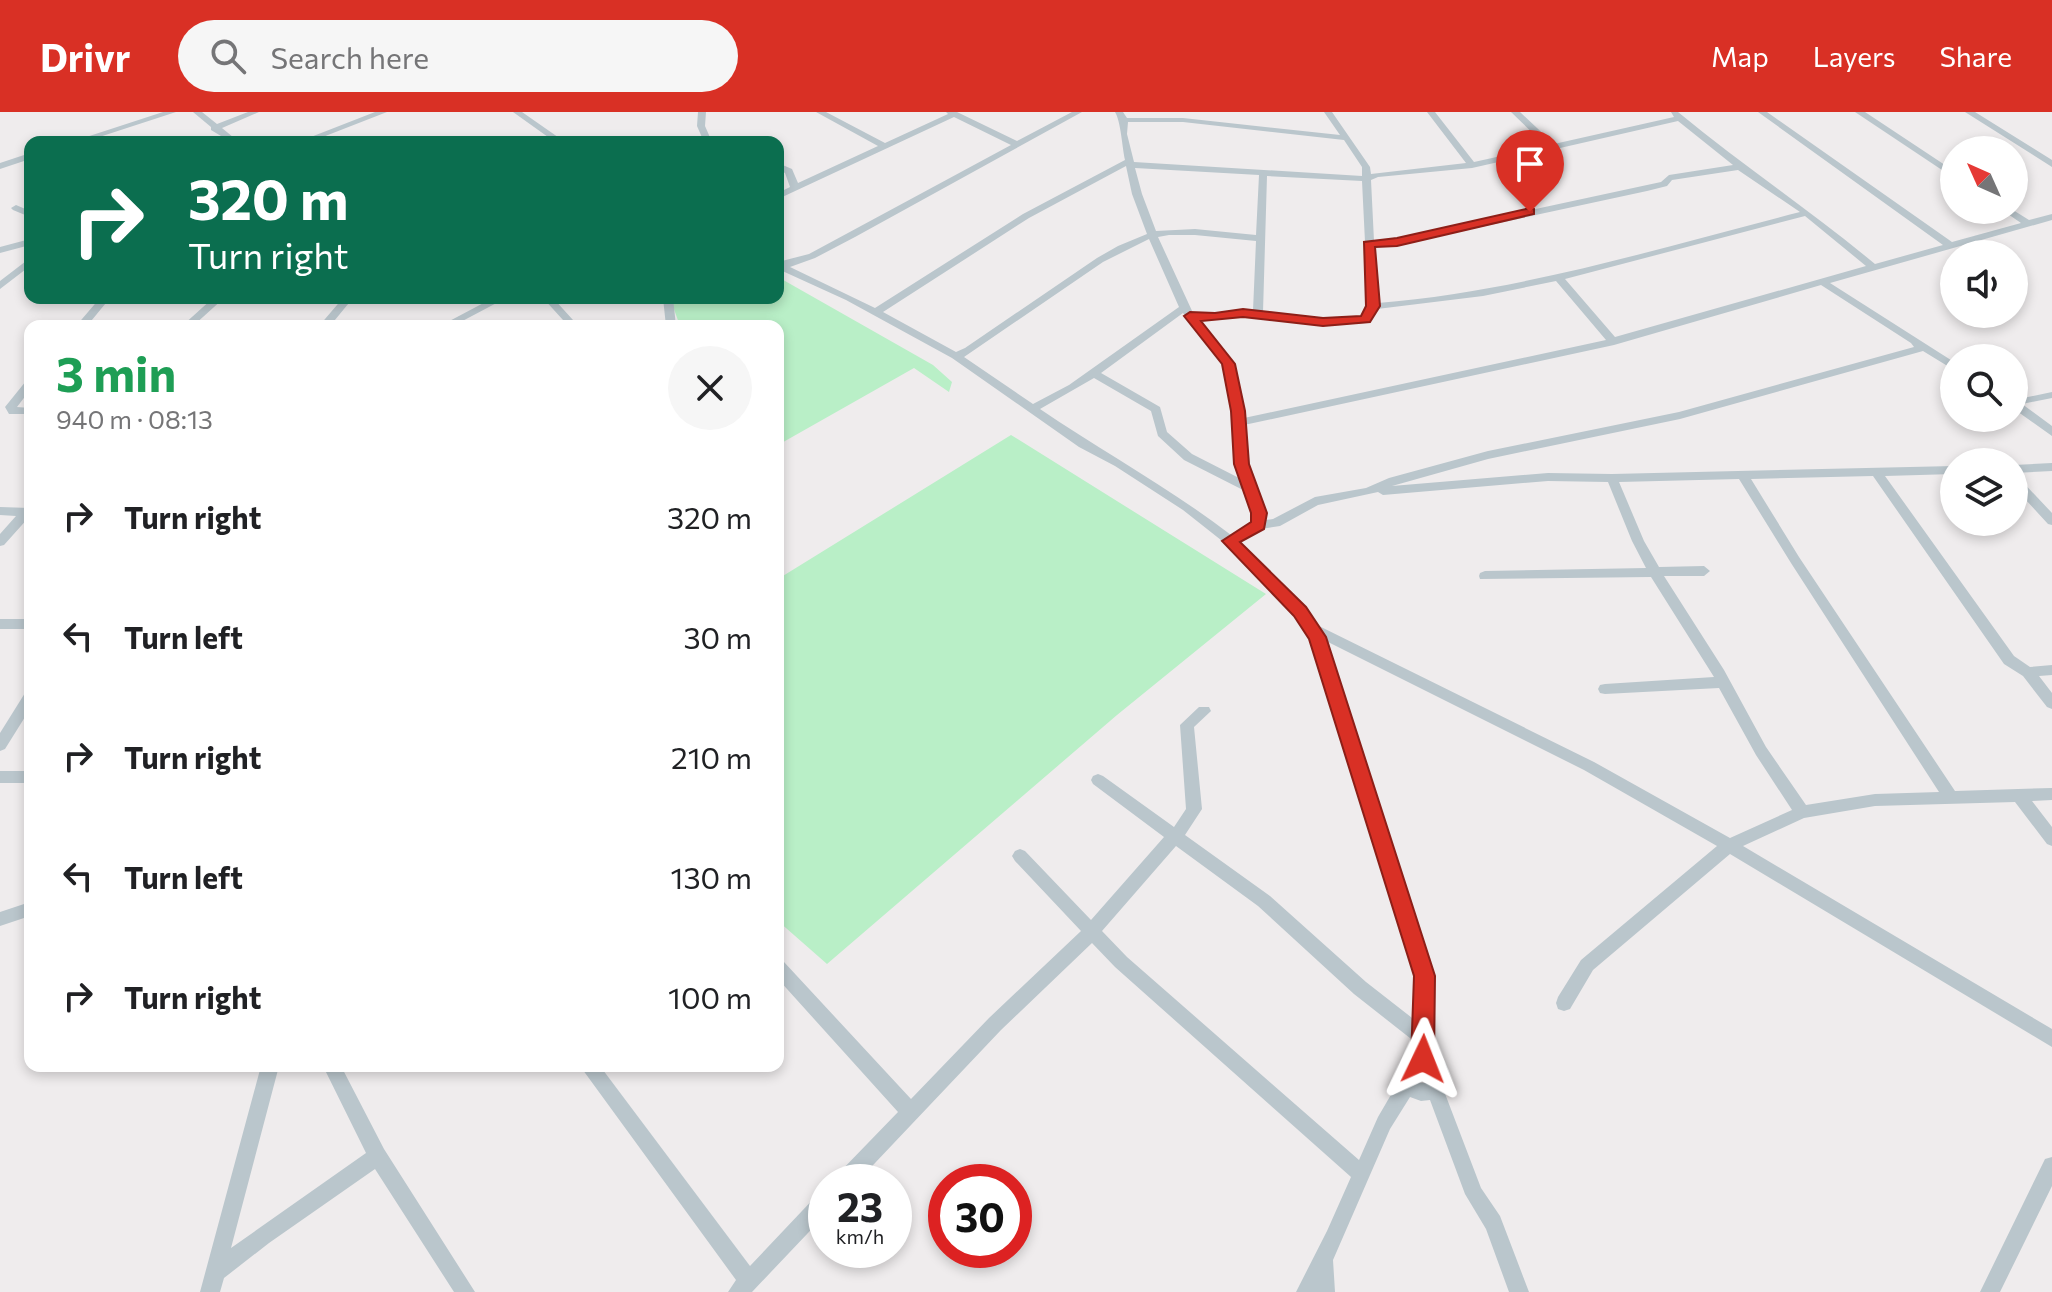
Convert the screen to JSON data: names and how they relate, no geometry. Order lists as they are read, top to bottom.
{
  "north": "top left",
  "page": {
    "header": "Drivr",
    "search": "Search here",
    "nav": ["Map", "Layers", "Share"],
    "turn": ["320 m", "Turn right"],
    "heading": ["3 min", "940 m · 08:13"],
    "list": [
      {
        "name": "Turn right",
        "value": "320 m"
      },
      {
        "name": "Turn left",
        "value": "30 m"
      },
      {
        "name": "Turn right",
        "value": "210 m"
      },
      {
        "name": "Turn left",
        "value": "130 m"
      },
      {
        "name": "Turn right",
        "value": "100 m"
      }
    ],
    "speed": "23 km/h",
    "limit": "30"
  }
}
